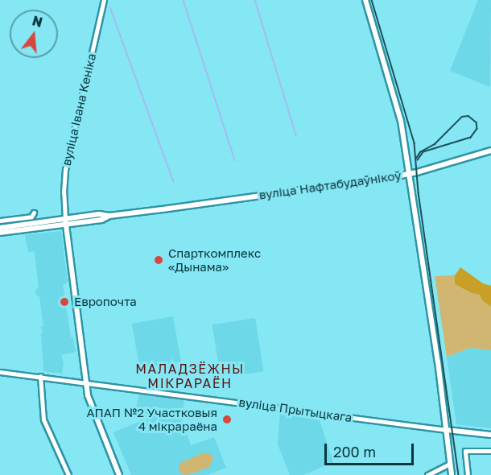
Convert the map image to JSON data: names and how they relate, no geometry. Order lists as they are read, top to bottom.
{
  "streets": {
    "main road": ["вуліца Нафтабудаўнікоў"],
    "street": ["вуліца Івана Кеніка", "вуліца Прытыцкага"]
  },
  "crossings": [
    ["вуліца Івана Кеніка", "вуліца Нафтабудаўнікоў"],
    ["вуліца Нафтабудаўнікоў", "вуліца Прытыцкага"]
  ],
  "districts": ["МАЛАДЗЁЖНЫ МІКРАРАЁН"],
  "places": ["Спарткомплекс «Дынама»", "Европочта", "АПАП №2 Участковыя 4 мікрараёна"],
  "scale_bar": "200 m",
  "north": "top"
}
